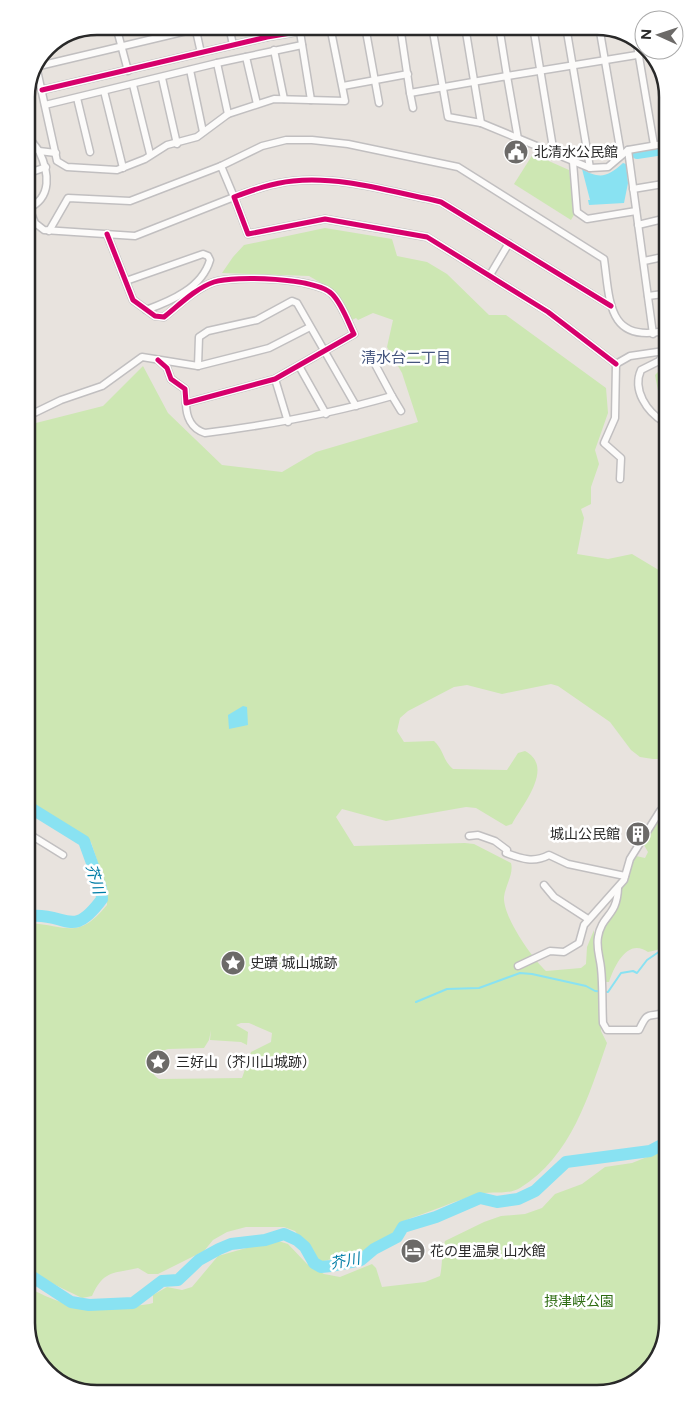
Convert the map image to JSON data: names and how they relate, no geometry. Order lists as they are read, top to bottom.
{
  "districts": ["清水台二丁目"],
  "water": ["芥川"],
  "parks": ["摂津峡公園"],
  "places": {
    "public building": ["北清水公民館"],
    "building": ["城山公民館"],
    "place": ["史蹟 城山城跡", "三好山（芥川山城跡）"],
    "hotel": ["花の里温泉 山水館"]
  },
  "north": "left"
}
